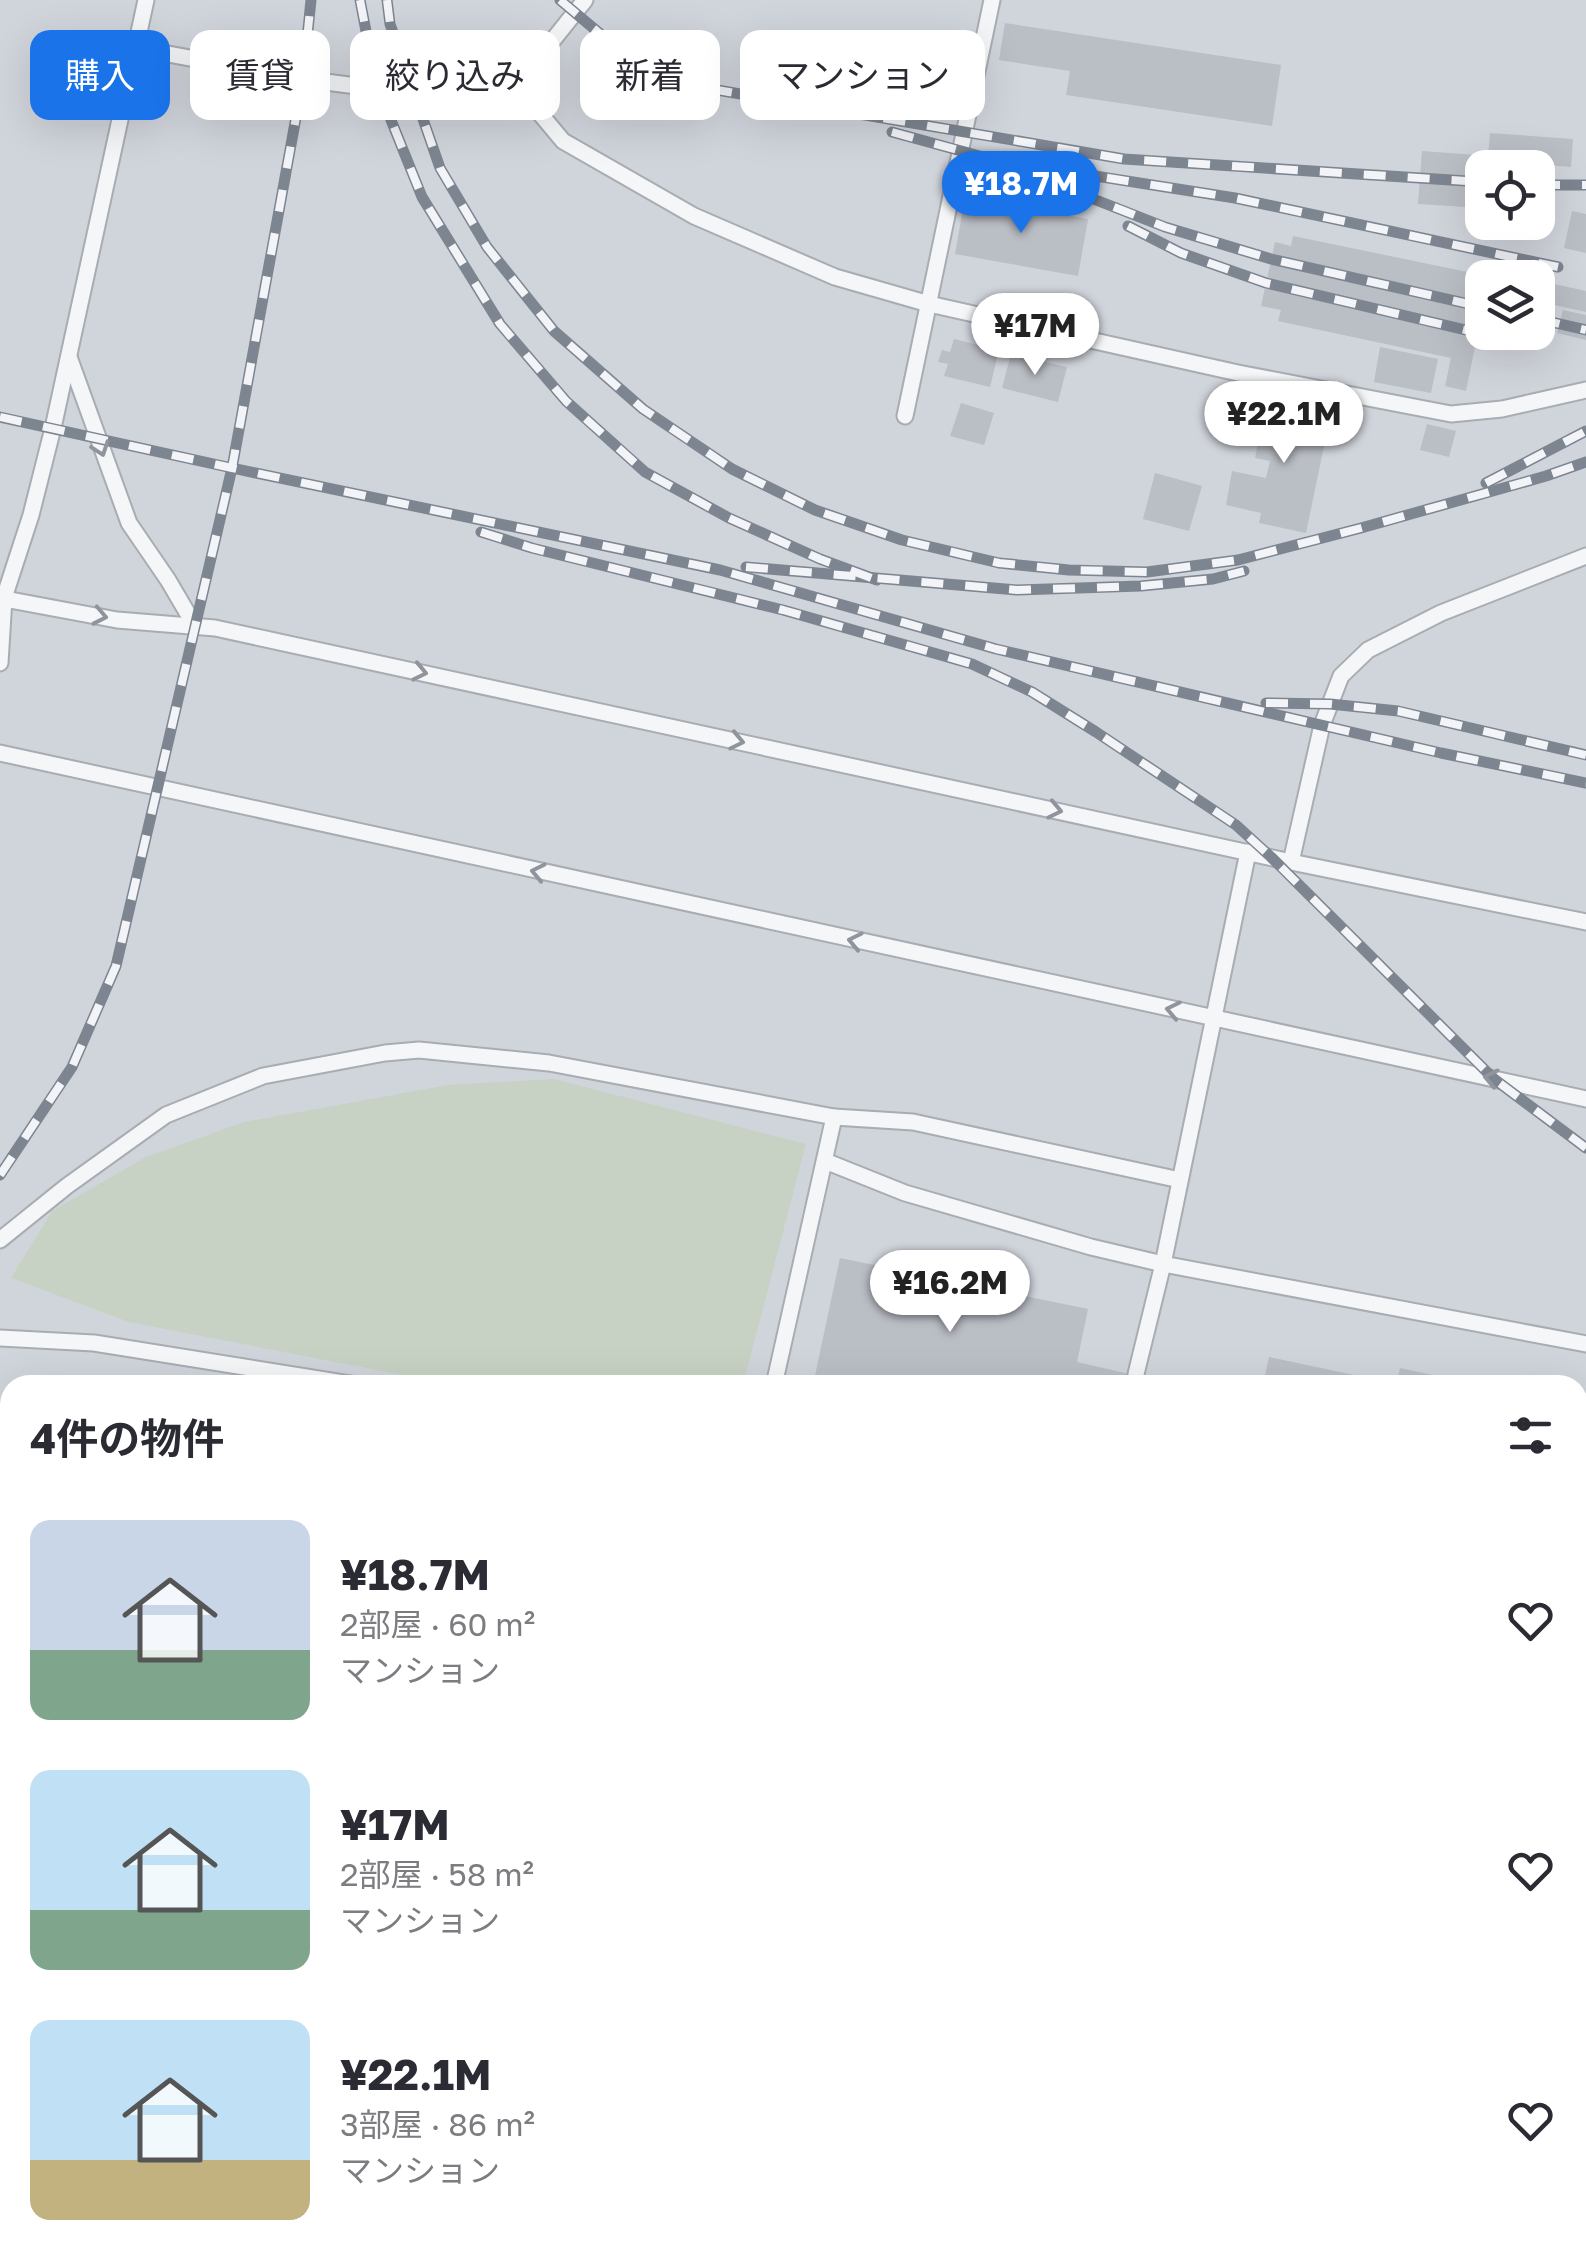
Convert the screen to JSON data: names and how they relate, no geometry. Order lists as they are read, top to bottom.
{
  "page": {
    "chip": [
      "購入",
      "賃貸",
      "絞り込み",
      "新着",
      "マンション"
    ],
    "price": [
      "¥18.7M",
      "¥17M",
      "¥22.1M",
      "¥16.2M"
    ],
    "heading": "4件の物件",
    "list": [
      {
        "name": "¥18.7M",
        "note": "2部屋 · 60 m² · マンション"
      },
      {
        "name": "¥17M",
        "note": "2部屋 · 58 m² · マンション"
      },
      {
        "name": "¥22.1M",
        "note": "3部屋 · 86 m² · マンション"
      }
    ]
  }
}
